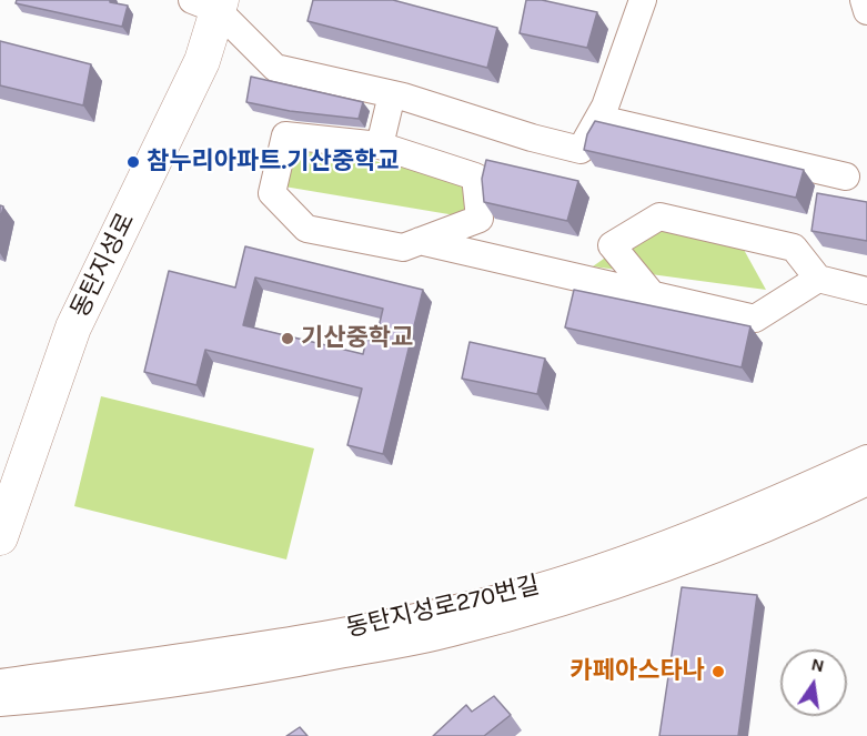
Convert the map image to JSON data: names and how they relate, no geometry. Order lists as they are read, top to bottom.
{
  "streets": {
    "main road": ["동탄지성로"],
    "street": ["동탄지성로270번길"]
  },
  "places": ["참누리아파트.기산중학교", "기산중학교", "카페아스타나"],
  "north": "top"
}
